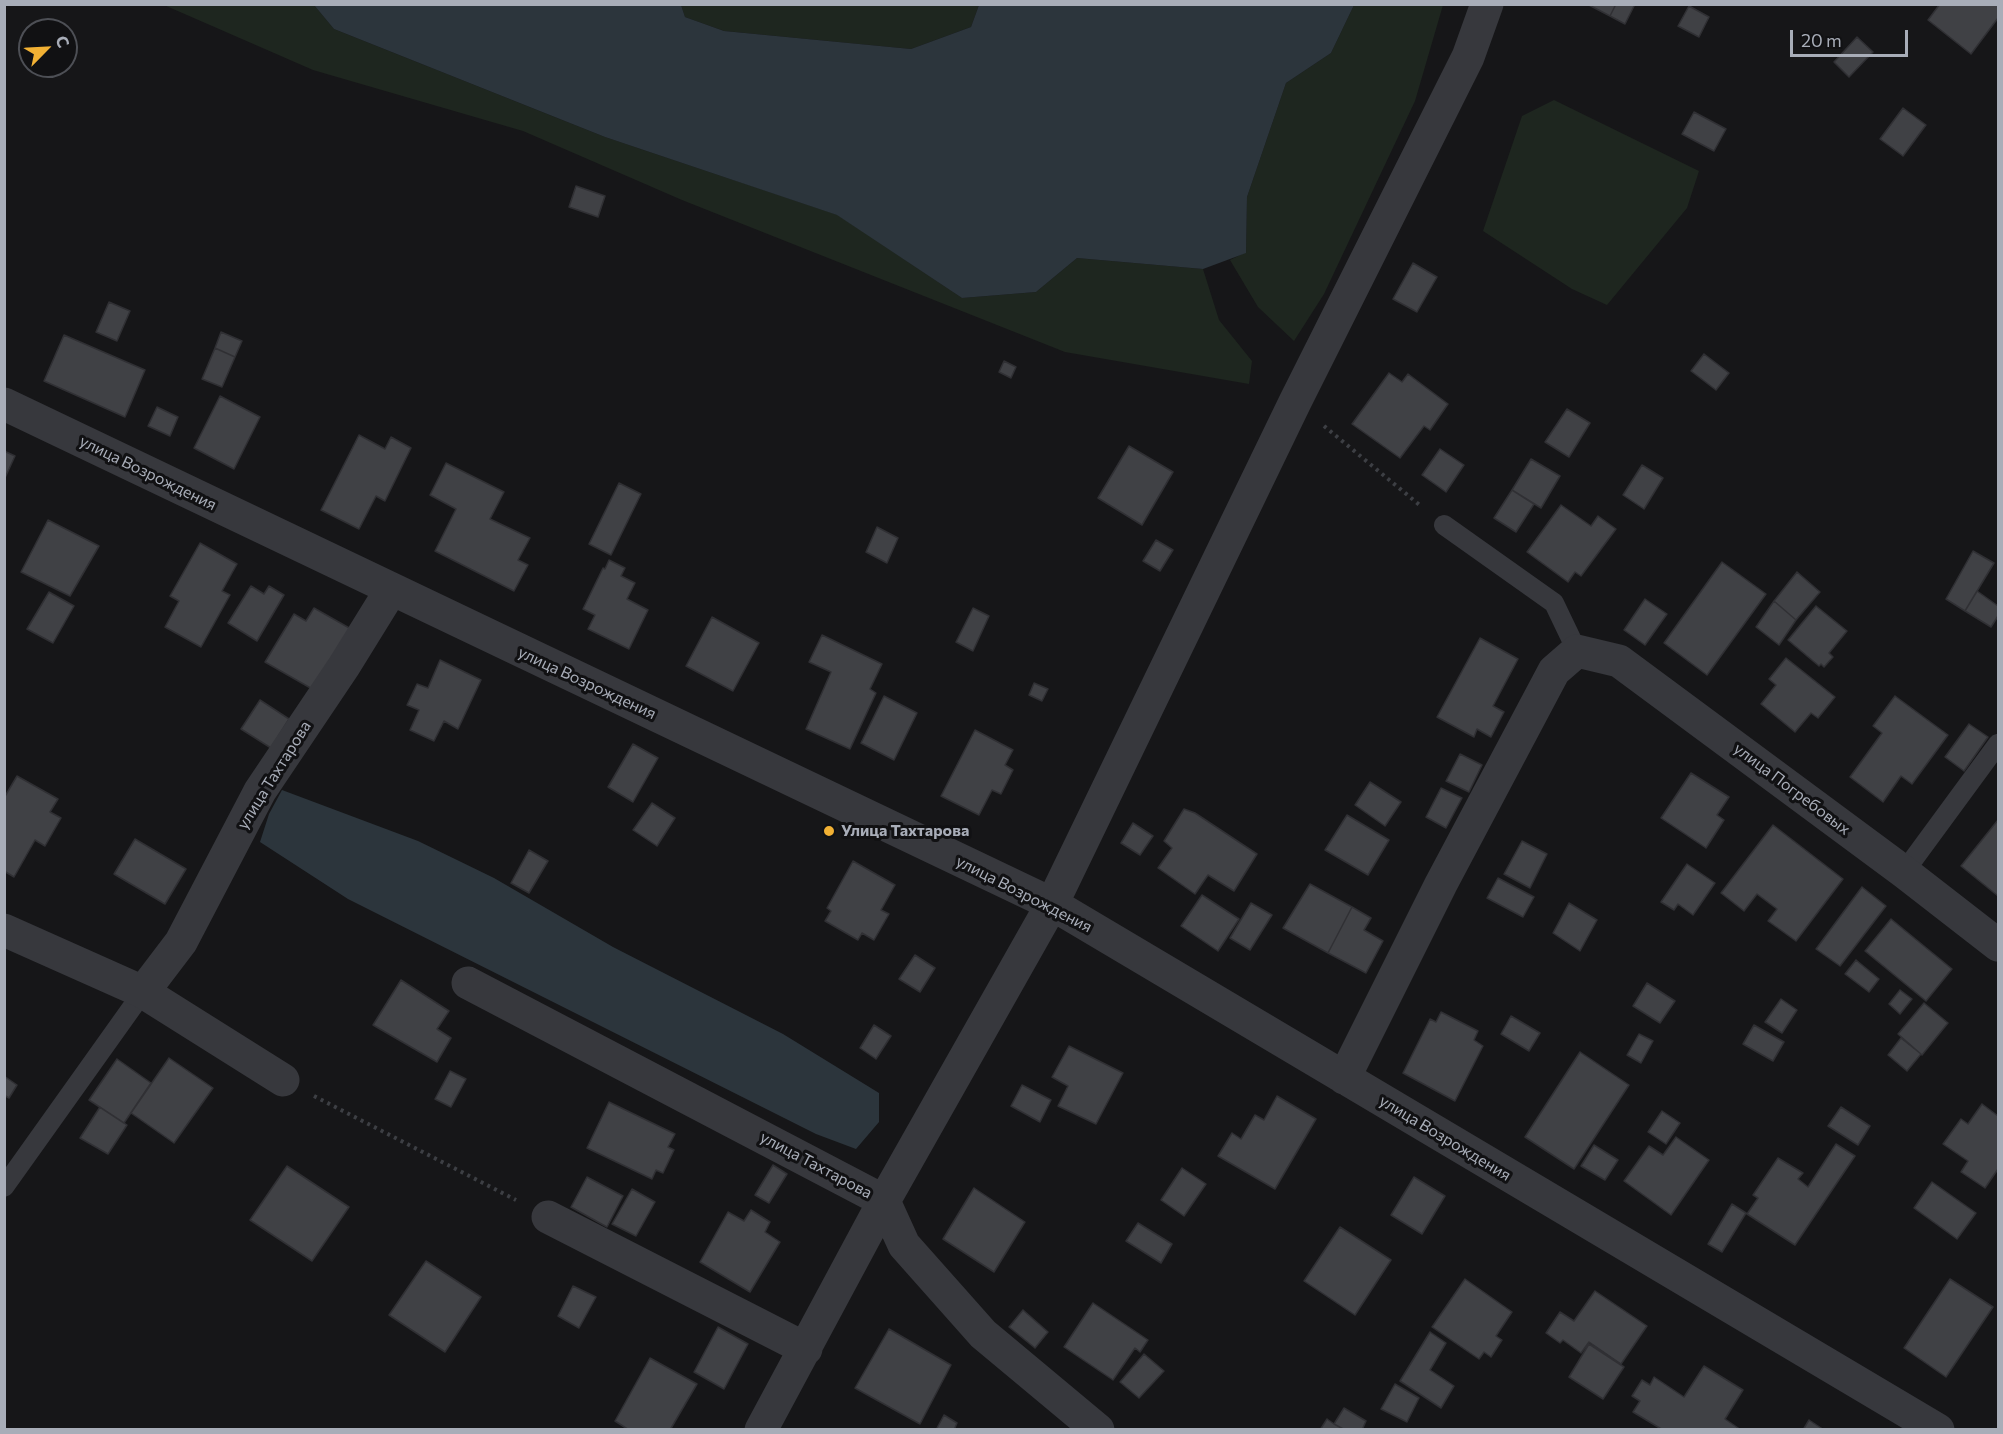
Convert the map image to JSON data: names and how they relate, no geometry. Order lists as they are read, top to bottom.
{
  "streets": {
    "street": ["улица Возрождения", "улица Тахтарова", "улица Погребовых"]
  },
  "crossings": [
    ["улица Возрождения", "улица Тахтарова"]
  ],
  "places": ["Улица Тахтарова"],
  "scale_bar": "20 m",
  "north": "top right"
}
